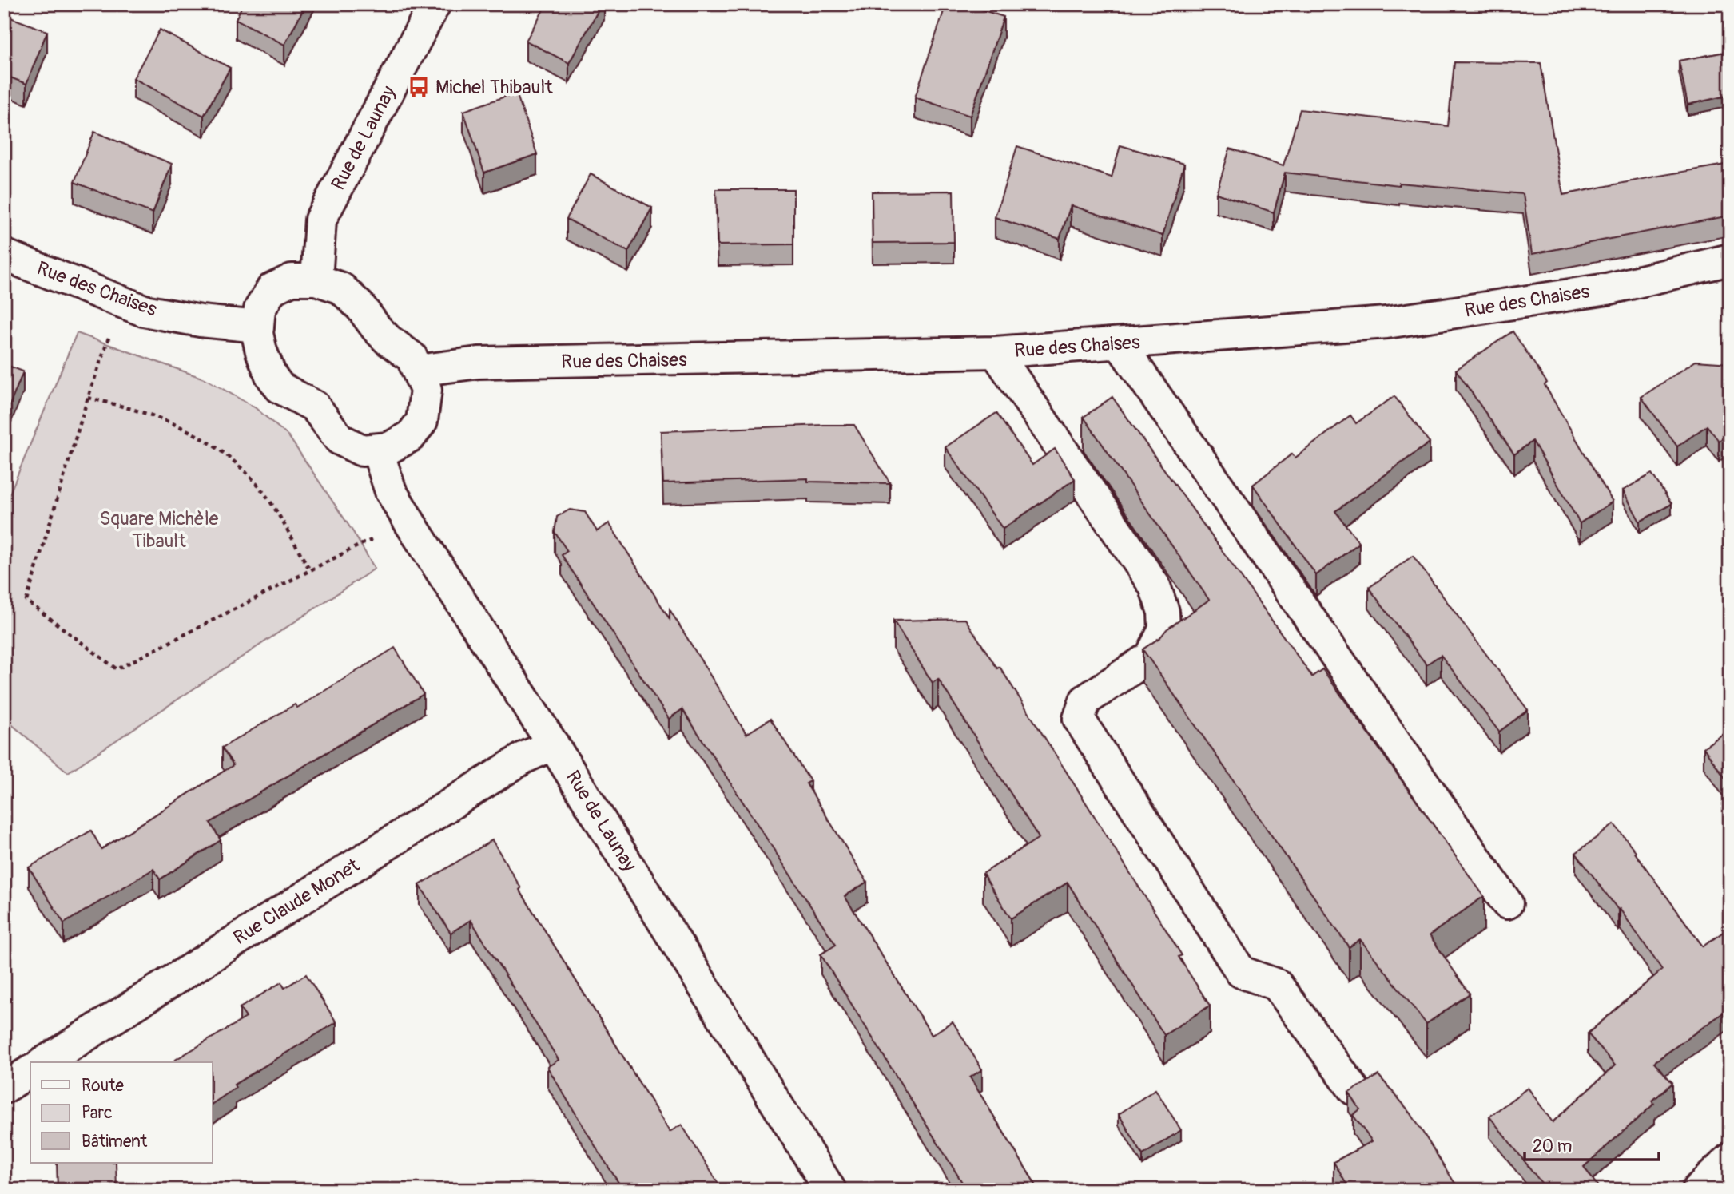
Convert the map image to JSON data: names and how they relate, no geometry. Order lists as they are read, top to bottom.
{
  "streets": {
    "street": ["Rue de Launay", "Rue des Chaises", "Rue Claude Monet"]
  },
  "crossings": [
    ["Rue de Launay", "Rue Claude Monet"]
  ],
  "parks": ["Square Michèle Tibault"],
  "places": {
    "bus stop": ["Michel Thibault"]
  },
  "legend": ["Route", "Parc", "Bâtiment"],
  "scale_bar": "20 m"
}
